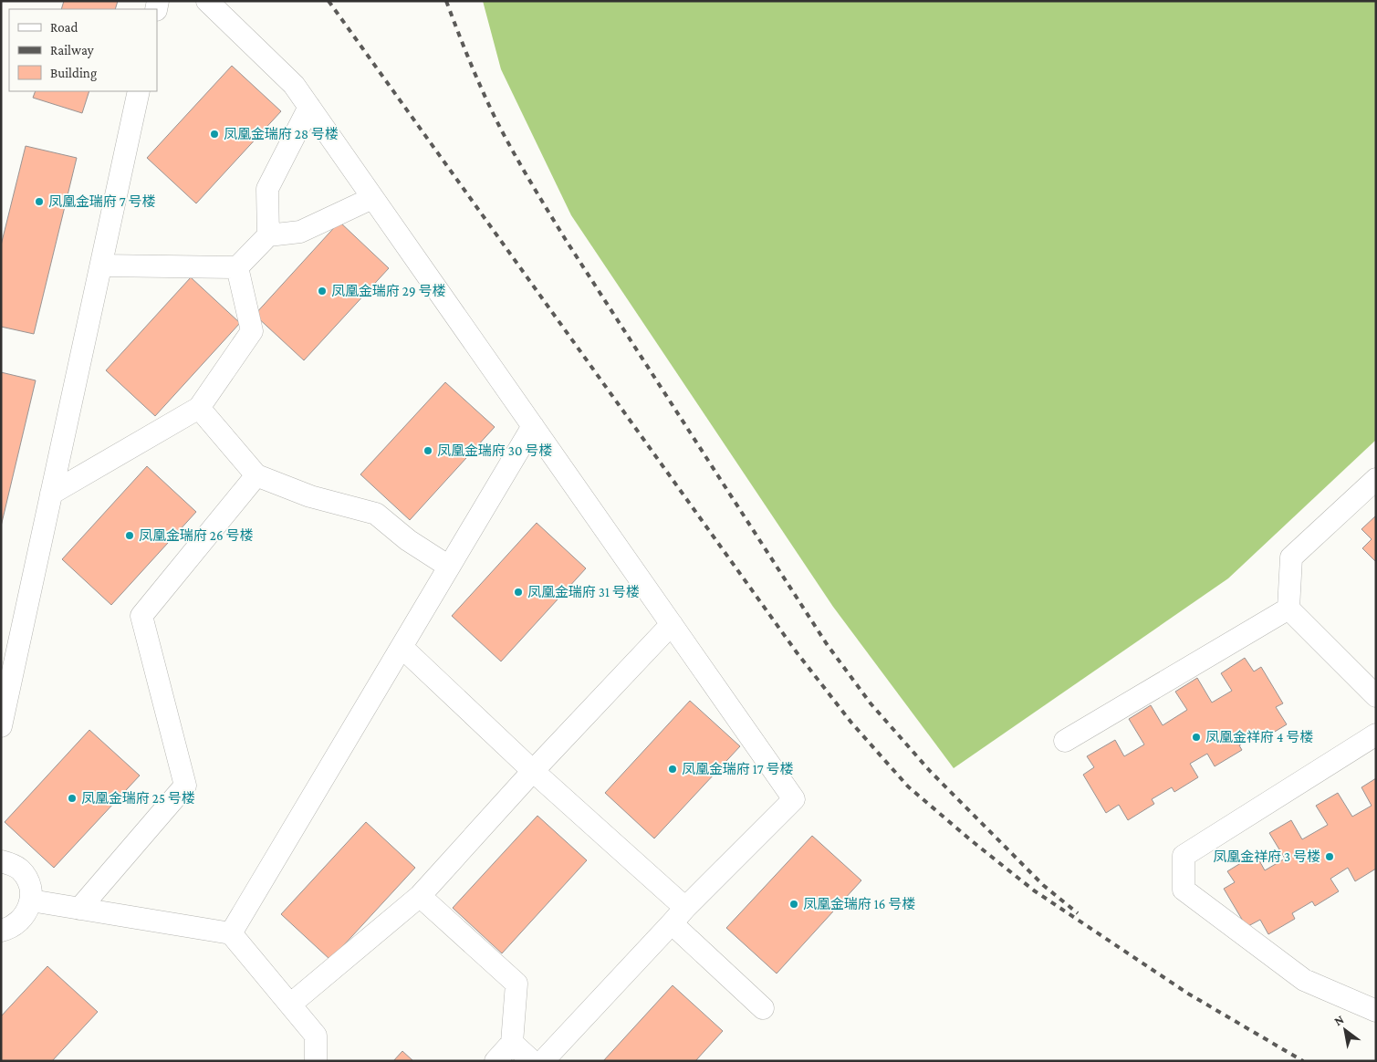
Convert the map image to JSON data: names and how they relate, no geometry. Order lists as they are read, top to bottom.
{
  "places": [
    "凤凰金瑞府 28 号楼",
    "凤凰金瑞府 7 号楼",
    "凤凰金瑞府 29 号楼",
    "凤凰金瑞府 30 号楼",
    "凤凰金瑞府 26 号楼",
    "凤凰金瑞府 31 号楼",
    "凤凰金祥府 4 号楼",
    "凤凰金瑞府 17 号楼",
    "凤凰金瑞府 25 号楼",
    "凤凰金祥府 3 号楼",
    "凤凰金瑞府 16 号楼"
  ],
  "legend": ["Road", "Railway", "Building"],
  "north": "top left"
}
